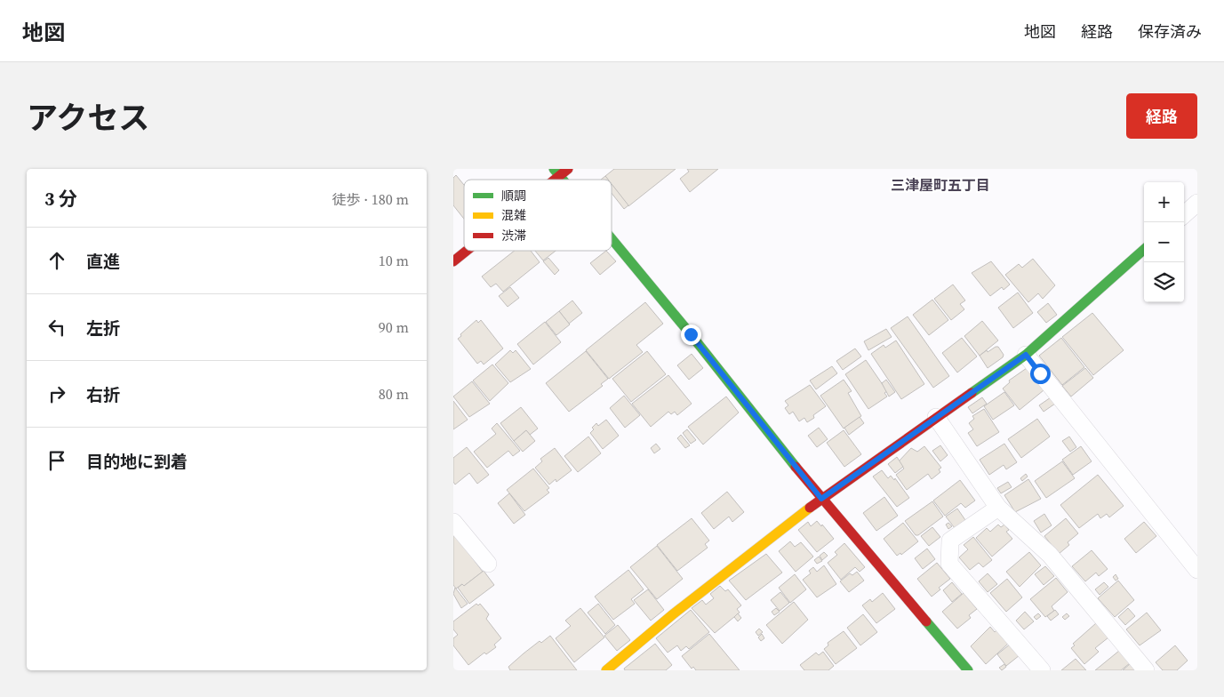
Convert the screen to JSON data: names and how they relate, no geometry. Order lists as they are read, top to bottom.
{
  "districts": ["三津屋町五丁目"],
  "legend": ["順調", "混雑", "渋滞"],
  "page": {
    "header": "地図",
    "nav": ["地図", "経路", "保存済み"],
    "title": "アクセス",
    "buttons": "経路",
    "heading": ["3 分", "徒歩 · 180 m"],
    "map_buttons": ["+", "−"],
    "list": [
      ["直進", "10 m"],
      ["左折", "90 m"],
      ["右折", "80 m"],
      "目的地に到着"
    ]
  }
}
